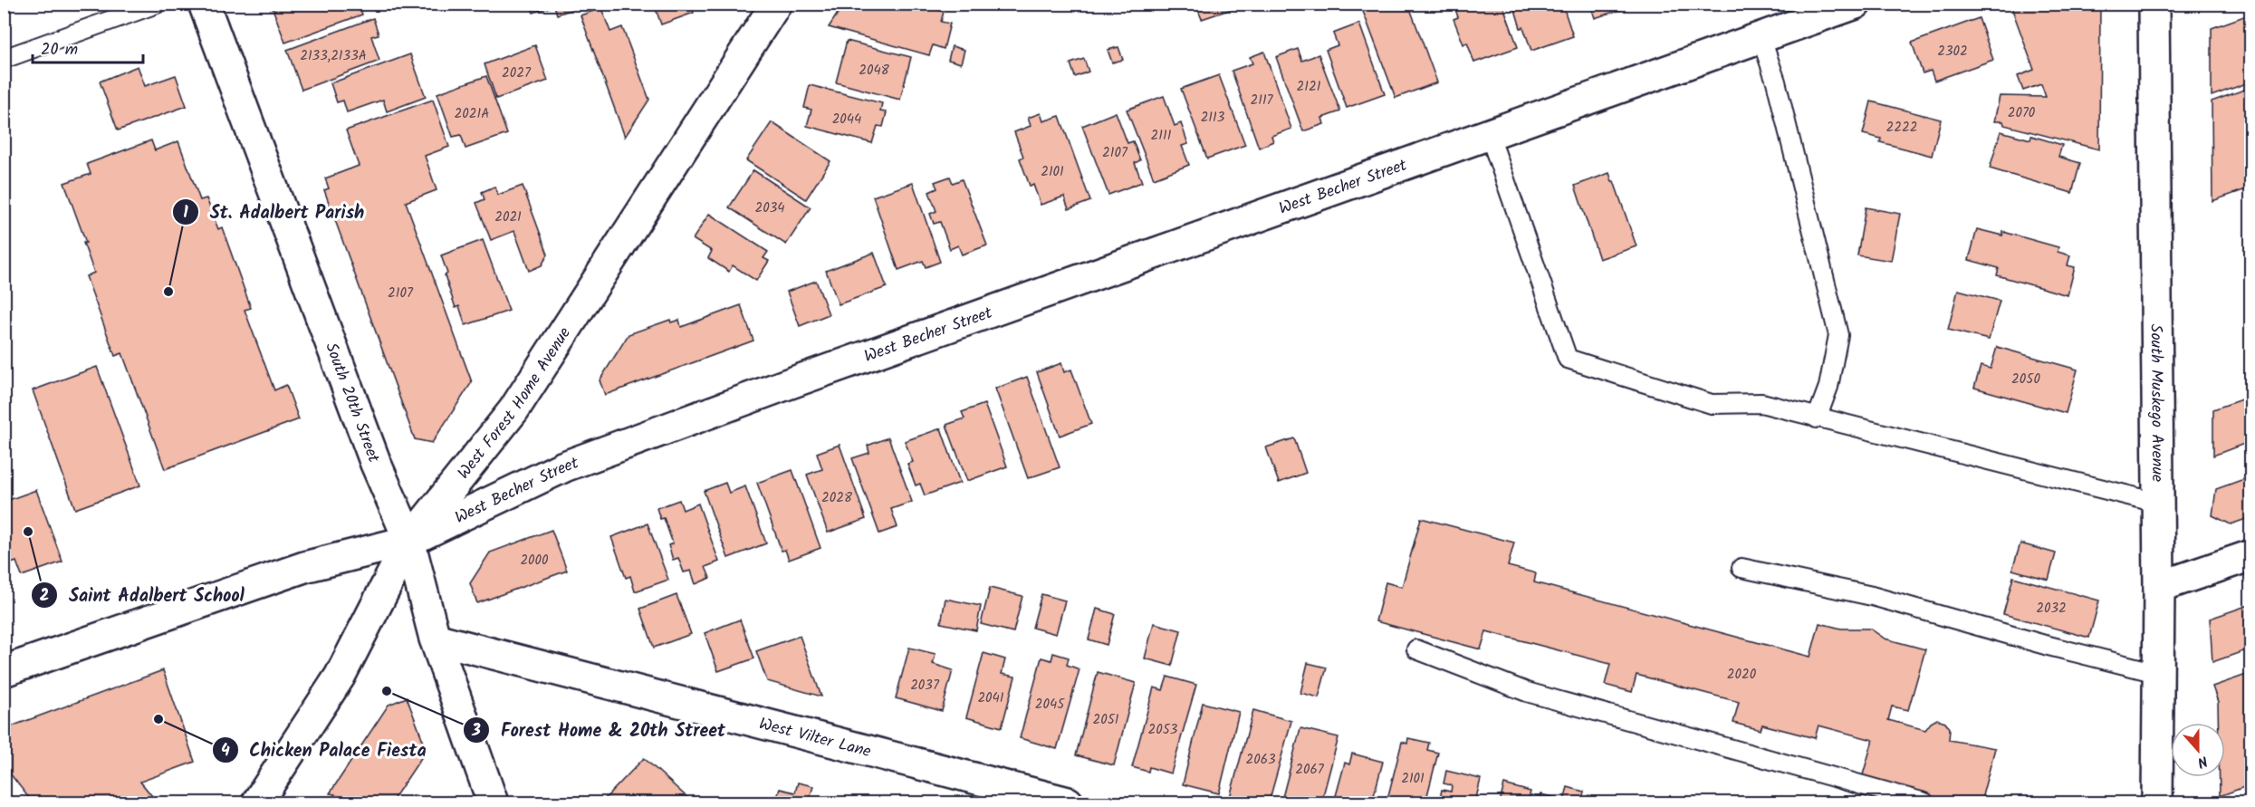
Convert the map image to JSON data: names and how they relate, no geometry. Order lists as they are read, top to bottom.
{
  "streets": {
    "street": [
      "West Becher Street",
      "South 20th Street",
      "West Forest Home Avenue",
      "South Muskego Avenue",
      "West Vilter Lane"
    ]
  },
  "crossings": [
    ["West Becher Street", "South 20th Street"],
    ["West Becher Street", "West Forest Home Avenue"],
    ["South 20th Street", "West Forest Home Avenue"],
    ["South 20th Street", "West Vilter Lane"]
  ],
  "places": [
    "St. Adalbert Parish",
    "Saint Adalbert School",
    "Forest Home & 20th Street",
    "Chicken Palace Fiesta"
  ],
  "house_numbers": [
    "2302",
    "2133,2133A",
    "2048",
    "2027",
    "2121",
    "2117",
    "2070",
    "2021A",
    "2113",
    "2044",
    "2222",
    "2111",
    "2107",
    "2101",
    "2034",
    "2021",
    "2107",
    "2050",
    "2028",
    "2000",
    "2032",
    "2020",
    "2037",
    "2041",
    "2045",
    "2051",
    "2053",
    "2063",
    "2067",
    "2101"
  ],
  "scale_bar": "20 m",
  "north": "bottom"
}
